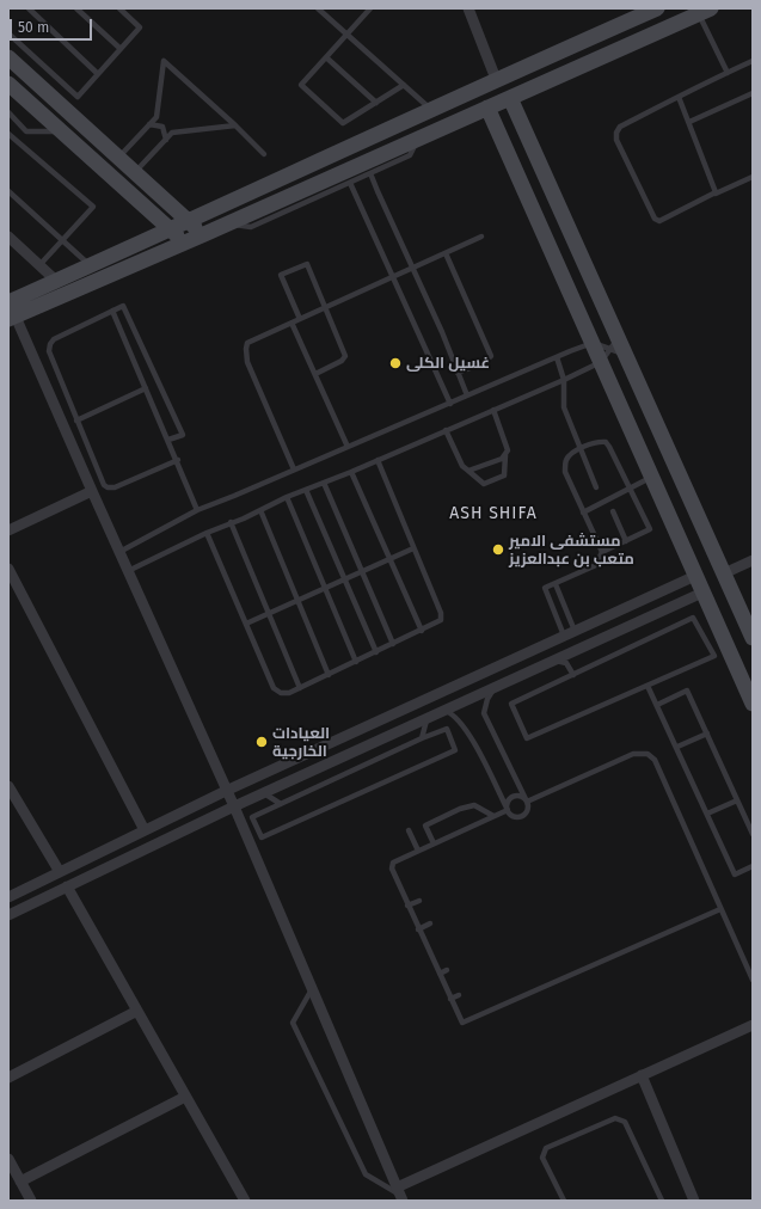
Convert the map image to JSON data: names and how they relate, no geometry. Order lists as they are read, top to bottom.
{
  "districts": ["ASH SHIFA"],
  "places": ["غسيل الكلى", "مستشفى الامير متعب بن عبدالعزيز", "العيادات الخارجية"],
  "scale_bar": "50 m"
}
